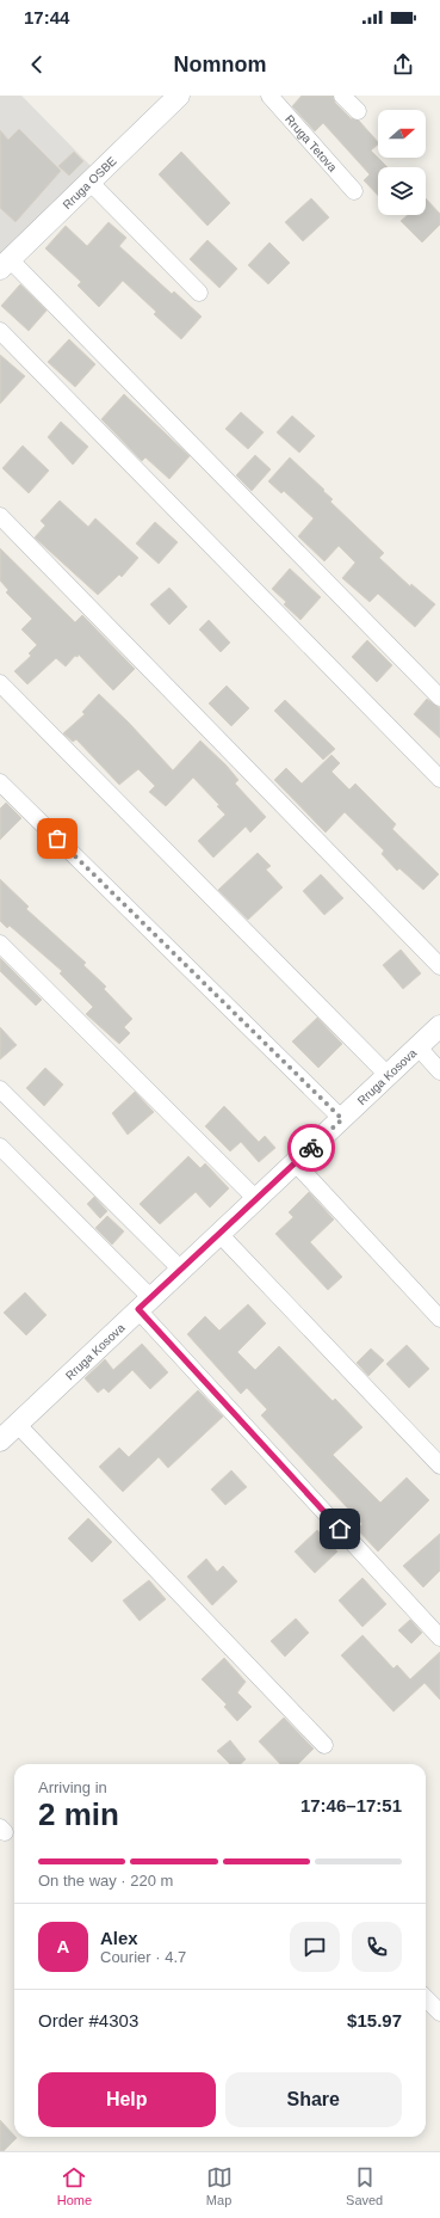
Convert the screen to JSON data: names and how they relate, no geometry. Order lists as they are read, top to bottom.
{
  "streets": {
    "street": ["Rruga Tetova", "Rruga OSBE", "Rruga Kosova"]
  },
  "north": "right",
  "page": {
    "status": "17:44",
    "header": "Nomnom",
    "heading": ["2 min", "Arriving in", "17:46–17:51"],
    "panel": [
      "Alex",
      "Courier · 4.7",
      "Order #4303",
      "$15.97"
    ],
    "bar": "On the way · 220 m",
    "round": "A",
    "buttons": ["Help", "Share"],
    "tabs": ["Home", "Map", "Saved"]
  }
}
